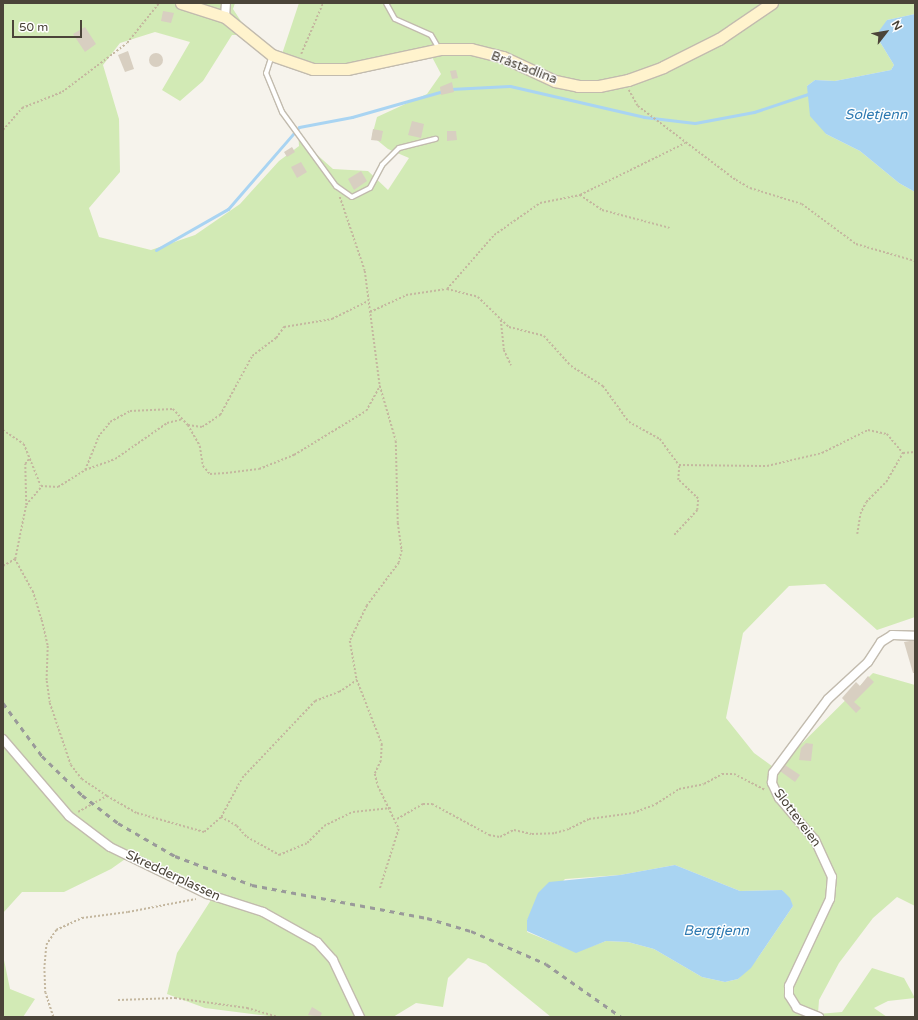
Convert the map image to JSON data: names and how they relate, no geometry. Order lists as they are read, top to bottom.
{
  "streets": {
    "main road": ["Bråstadlina"],
    "street": ["Slotteveien", "Skredderplassen"]
  },
  "water": ["Soletjenn", "Bergtjenn"],
  "scale_bar": "50 m",
  "north": "top right"
}
